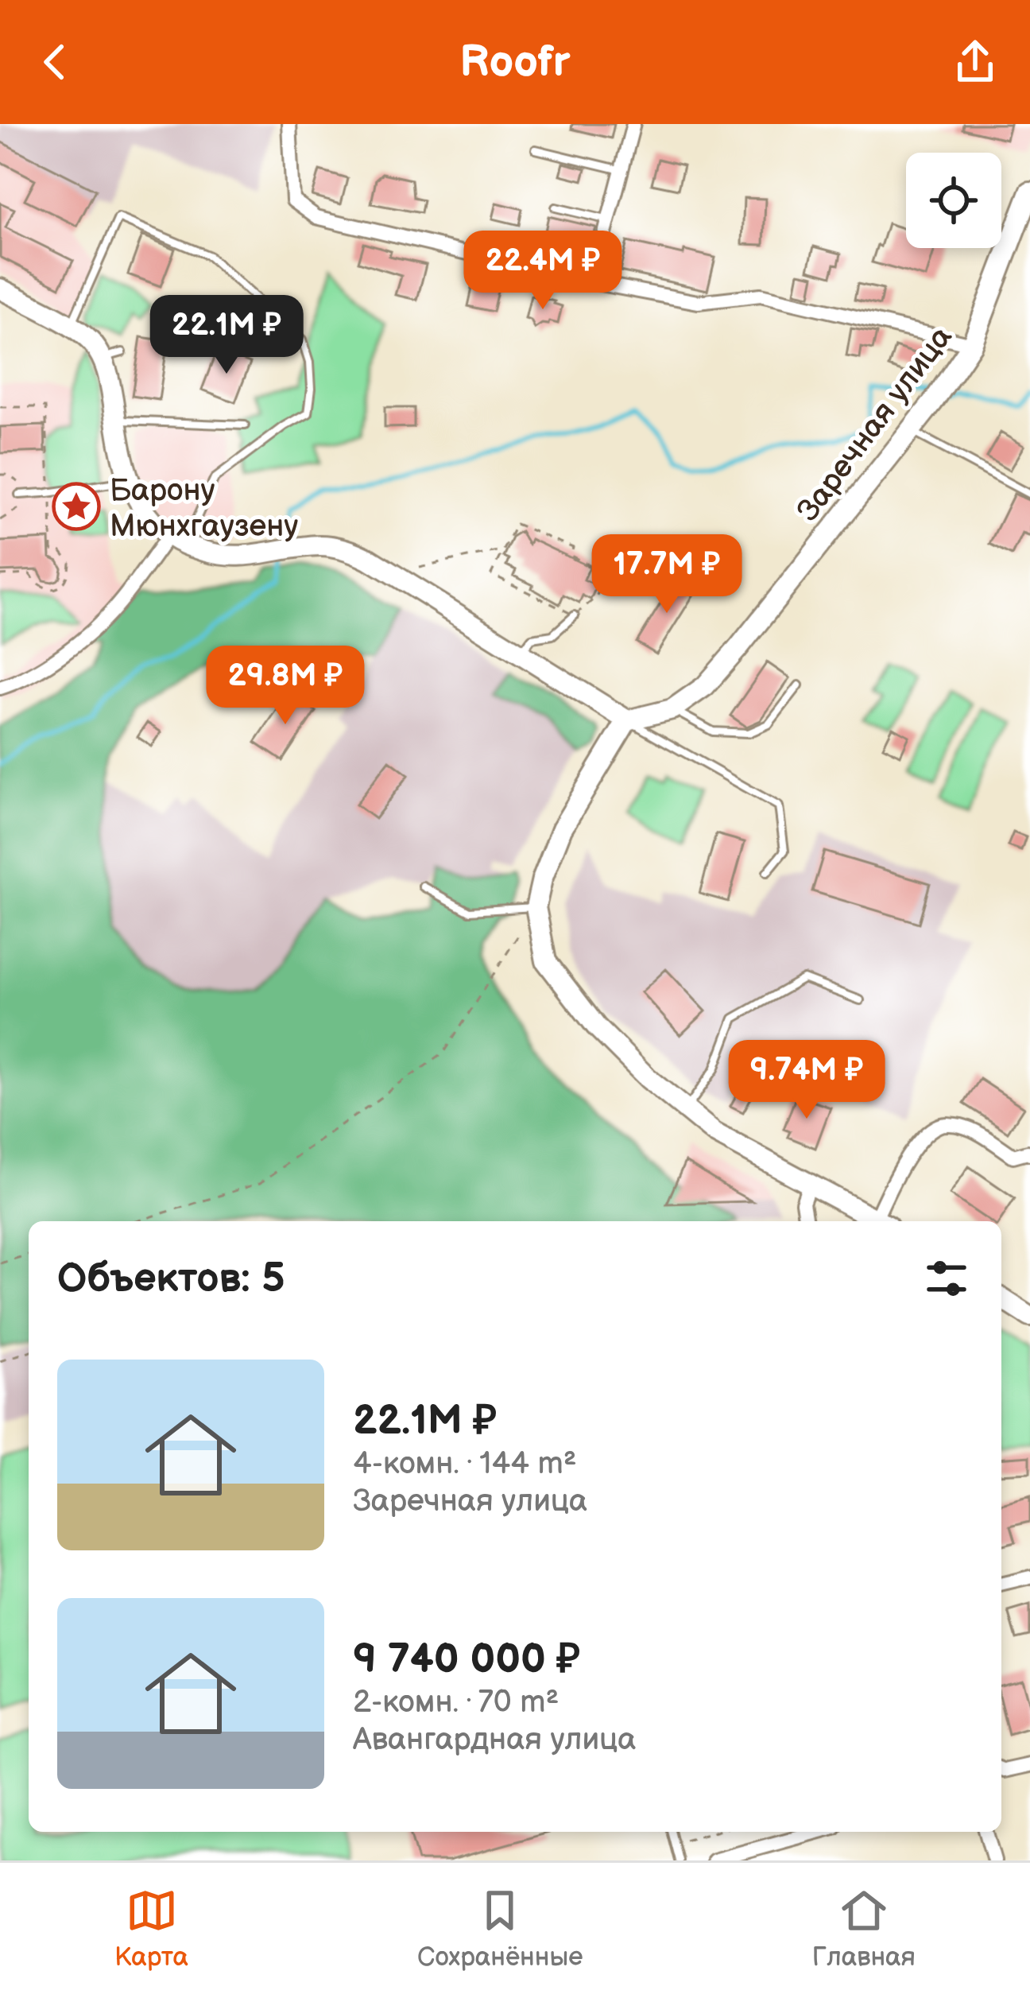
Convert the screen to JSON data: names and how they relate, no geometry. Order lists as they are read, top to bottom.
{
  "streets": {
    "main road": ["Заречная улица"]
  },
  "places": {
    "place": ["Барону Мюнхгаузену"]
  },
  "page": {
    "header": "Roofr",
    "price": [
      "22.4M ₽",
      "22.1M ₽",
      "17.7M ₽",
      "29.8M ₽",
      "9.74M ₽"
    ],
    "heading": "Объектов: 5",
    "list": [
      {
        "name": "22.1M ₽",
        "note": "4-комн. · 144 m² · Заречная улица"
      },
      {
        "name": "9 740 000 ₽",
        "note": "2-комн. · 70 m² · Авангардная улица"
      }
    ],
    "tabs": ["Карта", "Сохранённые", "Главная"]
  }
}
